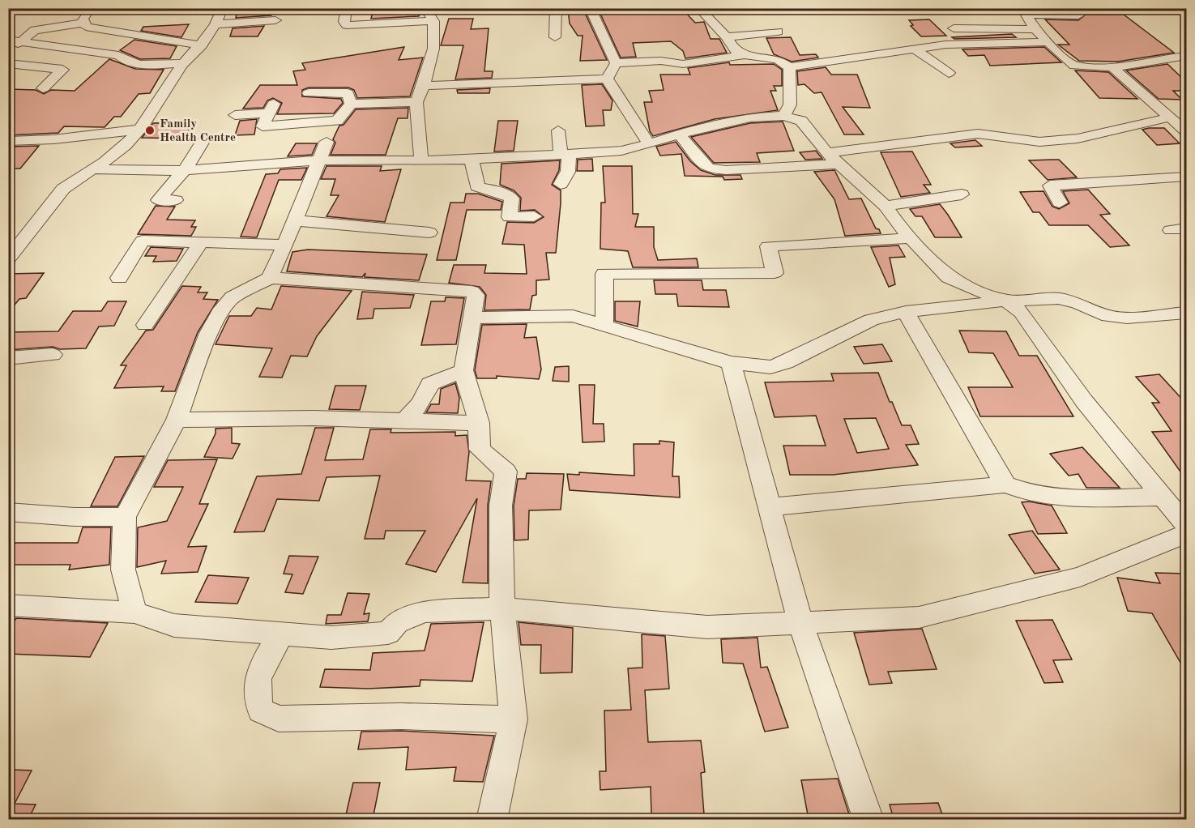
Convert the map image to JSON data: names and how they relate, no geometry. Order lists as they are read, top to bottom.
{
  "places": ["Family Health Centre"]
}
